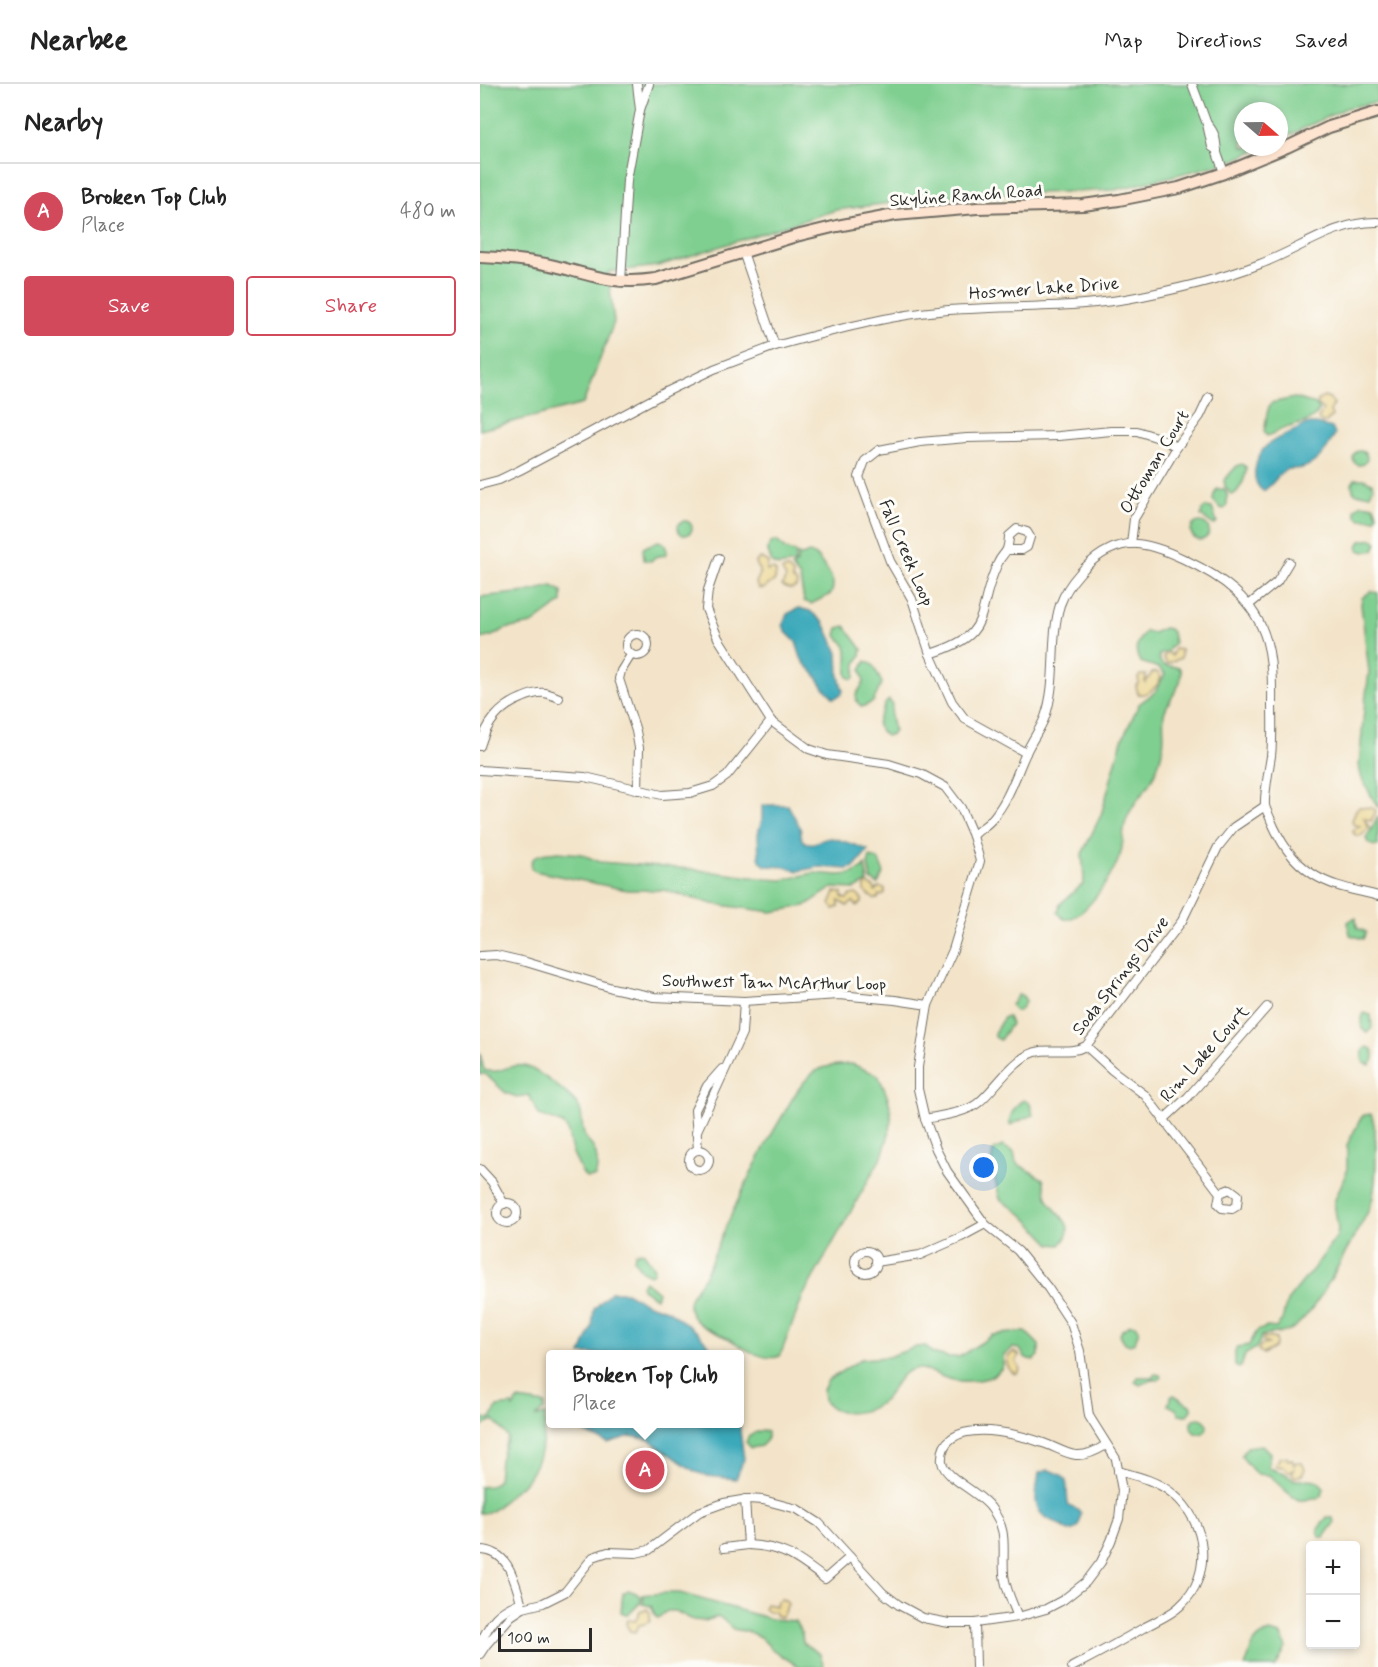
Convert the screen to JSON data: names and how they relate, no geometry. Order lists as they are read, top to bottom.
{
  "streets": {
    "street": [
      "Skyline Ranch Road",
      "Hosmer Lake Drive",
      "Ottoman Court",
      "Fall Creek Loop",
      "Soda Springs Drive",
      "Southwest Tam McArthur Loop",
      "Rim Lake Court"
    ]
  },
  "crossings": [
    ["Ottoman Court", "Fall Creek Loop"]
  ],
  "scale_bar": "100 m",
  "north": "right",
  "page": {
    "header": "Nearbee",
    "nav": ["Map", "Directions", "Saved"],
    "heading": "Nearby",
    "list": [
      {
        "mark": "A",
        "name": "Broken Top Club",
        "note": "Place",
        "value": "480 m"
      }
    ],
    "buttons": ["Save", "Share"],
    "popup": ["Broken Top Club", "Place"],
    "pins": "A",
    "map_buttons": ["+", "−"],
    "scale": "100 m"
  }
}
